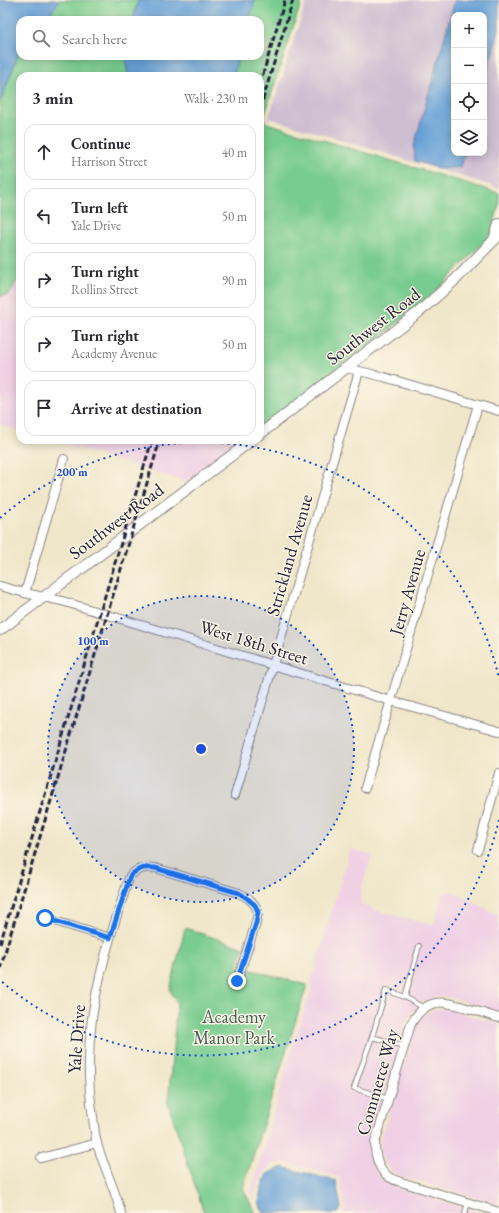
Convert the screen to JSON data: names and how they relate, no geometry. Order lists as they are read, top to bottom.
{
  "streets": {
    "street": [
      "Southwest Road",
      "Strickland Avenue",
      "Jerry Avenue",
      "West 18th Street",
      "Yale Drive",
      "Commerce Way"
    ]
  },
  "crossings": [
    ["Southwest Road", "West 18th Street"],
    ["Strickland Avenue", "West 18th Street"],
    ["Jerry Avenue", "West 18th Street"]
  ],
  "parks": ["Academy Manor Park"],
  "page": {
    "map_buttons": ["+", "−"],
    "search": "Search here",
    "heading": ["3 min", "Walk · 230 m"],
    "list": [
      ["Continue", "Harrison Street", "40 m"],
      ["Turn left", "Yale Drive", "50 m"],
      ["Turn right", "Rollins Street", "90 m"],
      ["Turn right", "Academy Avenue", "50 m"],
      "Arrive at destination"
    ]
  },
  "rings": ["200 m", "100 m"]
}
